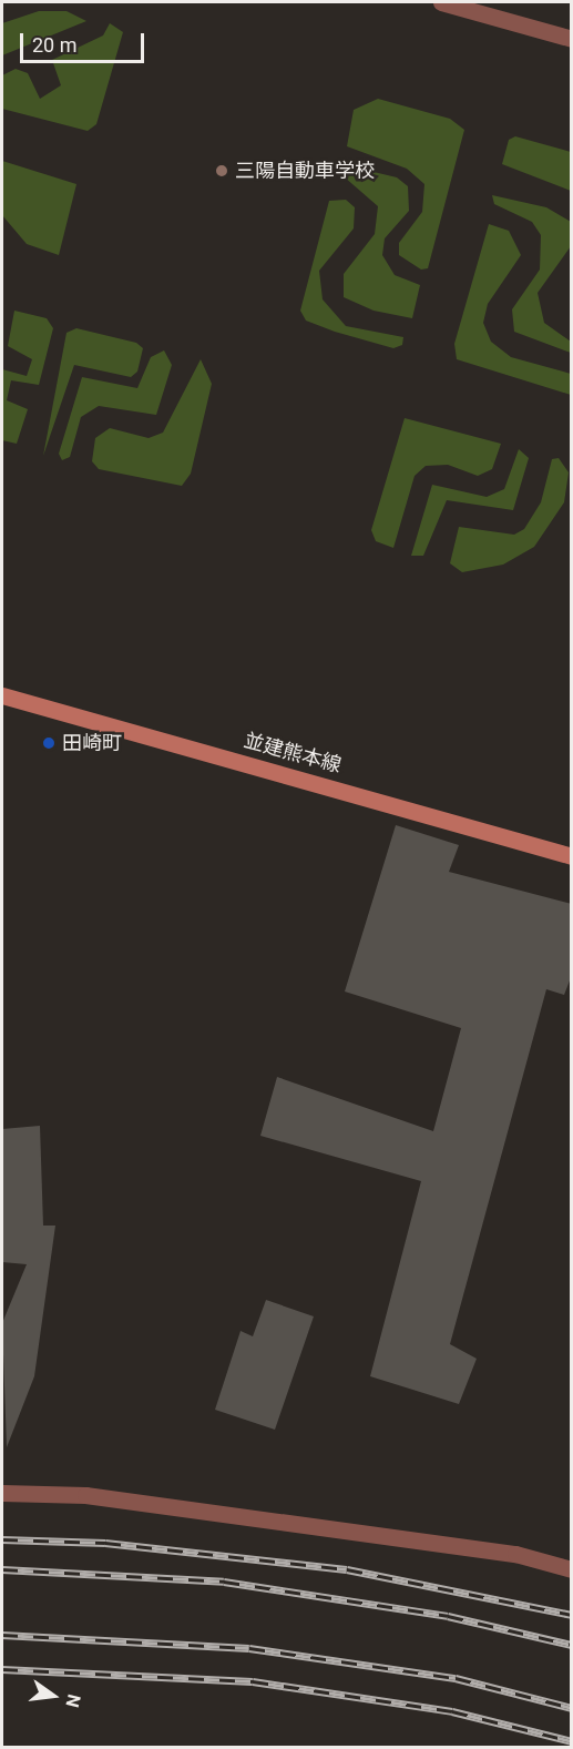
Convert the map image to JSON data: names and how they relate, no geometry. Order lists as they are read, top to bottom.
{
  "streets": {
    "main road": ["並建熊本線"]
  },
  "places": ["三陽自動車学校", "田崎町"],
  "scale_bar": "20 m",
  "north": "right"
}
